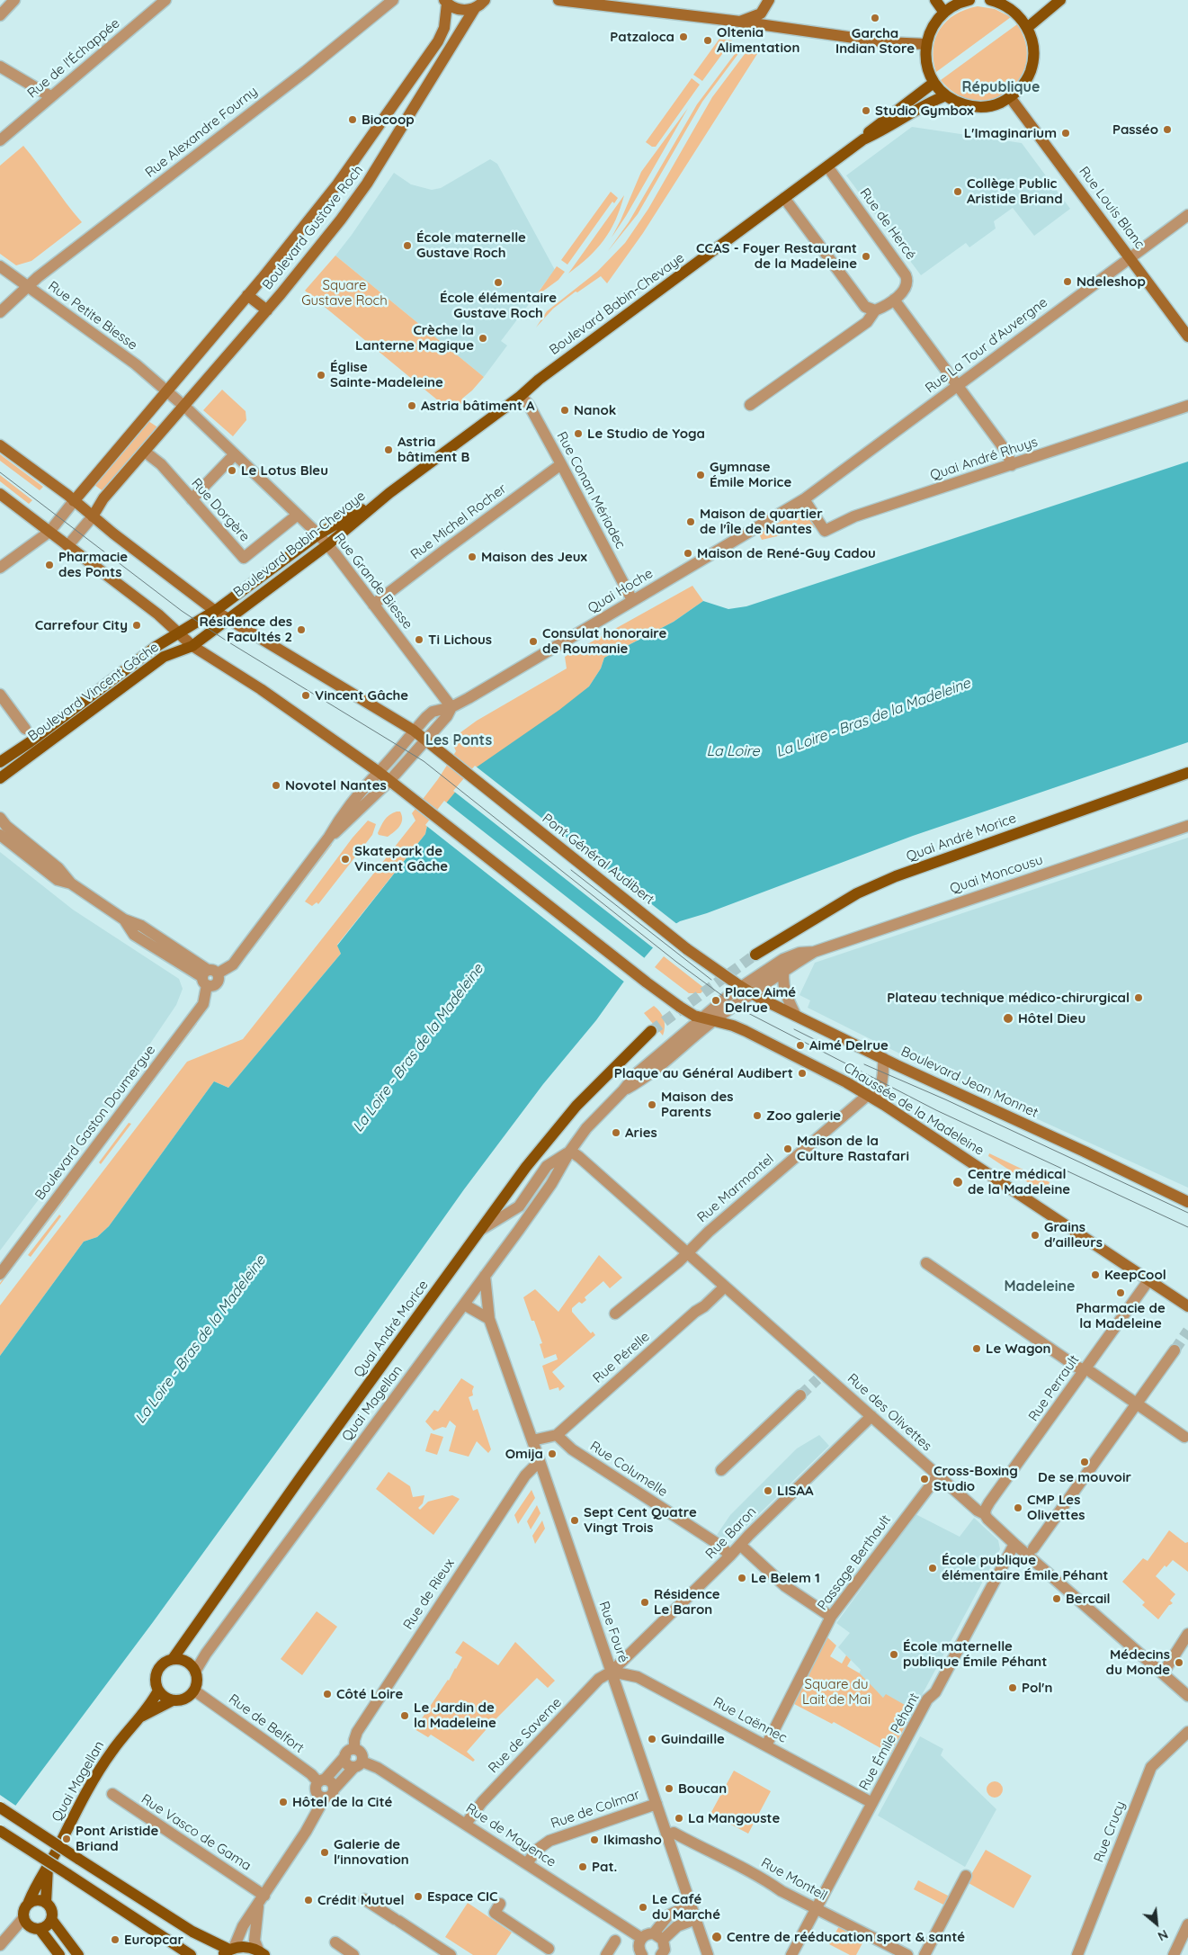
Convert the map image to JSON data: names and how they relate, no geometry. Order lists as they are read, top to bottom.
{
  "streets": {
    "main road": [
      "Rue Louis Blanc",
      "Boulevard Gustave Roch",
      "Boulevard Babin-Chevaye",
      "Boulevard Vincent Gâche",
      "Quai André Morice",
      "Pont Général Audibert",
      "Boulevard Jean Monnet",
      "Chaussée de la Madeleine",
      "Quai Magellan"
    ],
    "street": [
      "Rue de l'Échappée",
      "Rue Alexandre Fourny",
      "Rue de Hercé",
      "Rue Petite Biesse",
      "Rue La Tour d'Auvergne",
      "Quai André Rhuys",
      "Rue Conan Mériadec",
      "Rue Dorgère",
      "Rue Michel Rocher",
      "Rue Grande Biesse",
      "Quai Hoche",
      "Quai Moncousu",
      "Boulevard Gaston Doumergue",
      "Rue Marmontel",
      "Rue Pérelle",
      "Rue Perrault",
      "Rue des Olivettes",
      "Rue Columelle",
      "Rue Baron",
      "Passage Berthault",
      "Rue de Rieux",
      "Rue Fouré",
      "Rue Laënnec",
      "Rue de Belfort",
      "Rue de Saverne",
      "Rue Émile Péhant",
      "Rue de Colmar",
      "Rue Crucy",
      "Rue Vasco de Gama",
      "Rue de Mayence",
      "Rue Monteil"
    ]
  },
  "crossings": [
    ["Rue Alexandre Fourny", "Rue Petite Biesse"],
    ["Rue Louis Blanc", "Rue La Tour d'Auvergne"],
    ["Rue de Hercé", "Boulevard Babin-Chevaye"],
    ["Boulevard Gustave Roch", "Rue Petite Biesse"],
    ["Boulevard Gustave Roch", "Rue Dorgère"],
    ["Boulevard Gustave Roch", "Rue Grande Biesse"],
    ["Boulevard Gustave Roch", "Pont Général Audibert"],
    ["Boulevard Babin-Chevaye", "Rue Conan Mériadec"],
    ["Boulevard Babin-Chevaye", "Rue Grande Biesse"],
    ["Boulevard Babin-Chevaye", "Boulevard Vincent Gâche"],
    ["Boulevard Babin-Chevaye", "Pont Général Audibert"],
    ["Rue La Tour d'Auvergne", "Quai André Rhuys"],
    ["Rue La Tour d'Auvergne", "Quai Hoche"],
    ["Quai André Rhuys", "Quai Hoche"],
    ["Rue Conan Mériadec", "Rue Michel Rocher"],
    ["Rue Conan Mériadec", "Quai Hoche"],
    ["Rue Dorgère", "Rue Grande Biesse"],
    ["Rue Michel Rocher", "Rue Grande Biesse"],
    ["Rue Grande Biesse", "Quai Hoche"],
    ["Boulevard Vincent Gâche", "Pont Général Audibert"],
    ["Quai André Morice", "Quai Magellan"],
    ["Quai André Morice", "Rue de Belfort"],
    ["Pont Général Audibert", "Quai Moncousu"],
    ["Pont Général Audibert", "Boulevard Jean Monnet"],
    ["Quai Moncousu", "Boulevard Jean Monnet"],
    ["Quai Moncousu", "Chaussée de la Madeleine"],
    ["Quai Moncousu", "Quai Magellan"],
    ["Chaussée de la Madeleine", "Rue Marmontel"],
    ["Chaussée de la Madeleine", "Rue Perrault"],
    ["Rue Marmontel", "Rue des Olivettes"],
    ["Rue Pérelle", "Rue des Olivettes"],
    ["Rue Pérelle", "Rue Columelle"],
    ["Rue Pérelle", "Rue Fouré"],
    ["Rue Perrault", "Rue des Olivettes"],
    ["Quai Magellan", "Rue des Olivettes"],
    ["Quai Magellan", "Rue Fouré"],
    ["Quai Magellan", "Rue de Belfort"],
    ["Rue des Olivettes", "Rue Baron"],
    ["Rue des Olivettes", "Passage Berthault"],
    ["Rue des Olivettes", "Rue Émile Péhant"],
    ["Rue Columelle", "Rue Baron"],
    ["Rue Baron", "Rue Fouré"],
    ["Rue Baron", "Rue Laënnec"],
    ["Rue Baron", "Rue de Saverne"],
    ["Passage Berthault", "Rue Laënnec"],
    ["Rue de Rieux", "Rue Fouré"],
    ["Rue de Rieux", "Rue de Mayence"],
    ["Rue Fouré", "Rue Laënnec"],
    ["Rue Fouré", "Rue de Saverne"],
    ["Rue Fouré", "Rue de Colmar"],
    ["Rue Fouré", "Rue Monteil"],
    ["Rue Laënnec", "Rue de Saverne"],
    ["Rue Laënnec", "Rue Émile Péhant"],
    ["Rue de Saverne", "Rue de Mayence"],
    ["Rue Émile Péhant", "Rue Monteil"],
    ["Rue de Colmar", "Rue de Mayence"]
  ],
  "districts": ["République", "Les Ponts", "Madeleine"],
  "water": ["La Loire - Bras de la Madeleine", "La Loire"],
  "parks": ["Square Gustave Roch", "Square du Lait de Mai"],
  "places": [
    "Garcha Indian Store",
    "Patzaloca",
    "Oltenia Alimentation",
    "Studio Gymbox",
    "Biocoop",
    "Passéo",
    "L'Imaginarium",
    "Collège Public Aristide Briand",
    "École maternelle Gustave Roch",
    "CCAS - Foyer Restaurant de la Madeleine",
    "Ndeleshop",
    "École élémentaire Gustave Roch",
    "Crèche la Lanterne Magique",
    "Église Sainte-Madeleine",
    "Astria bâtiment A",
    "Nanok",
    "Le Studio de Yoga",
    "Astria bâtiment B",
    "Le Lotus Bleu",
    "Gymnase Émile Morice",
    "Maison de quartier de l'Île de Nantes",
    "Maison de René-Guy Cadou",
    "Maison des Jeux",
    "Pharmacie des Ponts",
    "Carrefour City",
    "Résidence des Facultés 2",
    "Ti Lichous",
    "Consulat honoraire de Roumanie",
    "Vincent Gâche",
    "Novotel Nantes",
    "Skatepark de Vincent Gâche",
    "Plateau technique médico-chirurgical",
    "Place Aimé Delrue",
    "Hôtel Dieu",
    "Aimé Delrue",
    "Plaque au Général Audibert",
    "Maison des Parents",
    "Zoo galerie",
    "Aries",
    "Maison de la Culture Rastafari",
    "Centre médical de la Madeleine",
    "Grains d'ailleurs",
    "KeepCool",
    "Pharmacie de la Madeleine",
    "Le Wagon",
    "Omija",
    "De se mouvoir",
    "Cross-Boxing Studio",
    "LISAA",
    "CMP Les Olivettes",
    "Sept Cent Quatre Vingt Trois",
    "École publique élémentaire Émile Péhant",
    "Le Belem 1",
    "Bercail",
    "Résidence Le Baron",
    "École maternelle publique Émile Péhant",
    "Médecins du Monde",
    "Pol'n",
    "Côté Loire",
    "Le Jardin de la Madeleine",
    "Guindaille",
    "Boucan",
    "Hôtel de la Cité",
    "La Mangouste",
    "Pont Aristide Briand",
    "Ikimasho",
    "Galerie de l'innovation",
    "Pat.",
    "Espace CIC",
    "Crédit Mutuel",
    "Le Café du Marché",
    "Centre de rééducation sport & santé",
    "Europcar"
  ],
  "north": "bottom right"
}
